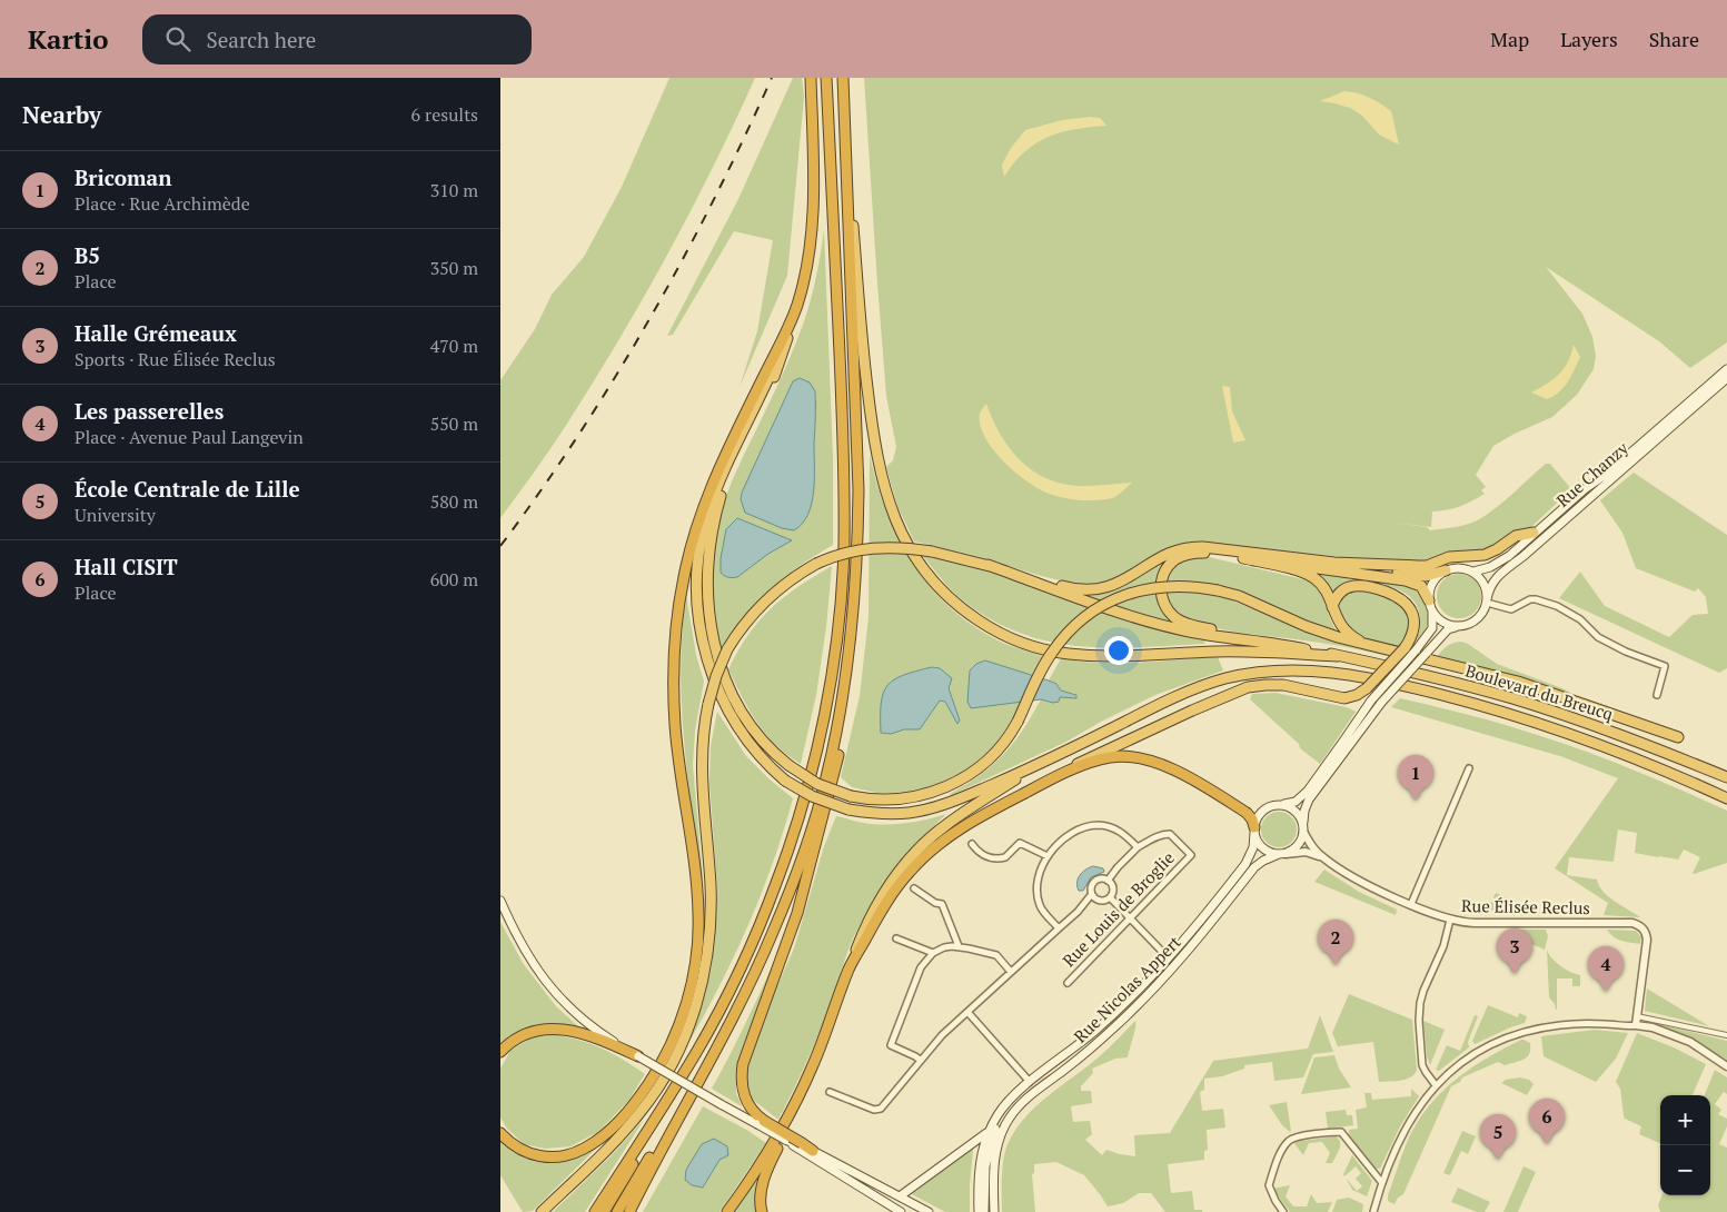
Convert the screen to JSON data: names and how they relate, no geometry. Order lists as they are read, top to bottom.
{
  "streets": {
    "highway": ["Boulevard du Breucq"],
    "main road": ["Rue Chanzy", "Rue Nicolas Appert"],
    "street": ["Rue Élisée Reclus", "Rue Louis de Broglie"]
  },
  "crossings": [
    ["Rue Élisée Reclus", "Rue Nicolas Appert"]
  ],
  "page": {
    "header": "Kartio",
    "search": "Search here",
    "nav": ["Map", "Layers", "Share"],
    "heading": ["Nearby", "6 results"],
    "list": [
      {
        "mark": "1",
        "name": "Bricoman",
        "note": "Place · Rue Archimède",
        "value": "310 m"
      },
      {
        "mark": "2",
        "name": "B5",
        "note": "Place",
        "value": "350 m"
      },
      {
        "mark": "3",
        "name": "Halle Grémeaux",
        "note": "Sports · Rue Élisée Reclus",
        "value": "470 m"
      },
      {
        "mark": "4",
        "name": "Les passerelles",
        "note": "Place · Avenue Paul Langevin",
        "value": "550 m"
      },
      {
        "mark": "5",
        "name": "École Centrale de Lille",
        "note": "University",
        "value": "580 m"
      },
      {
        "mark": "6",
        "name": "Hall CISIT",
        "note": "Place",
        "value": "600 m"
      }
    ],
    "pins": [
      "1",
      "2",
      "3",
      "4",
      "6",
      "5"
    ],
    "map_buttons": ["+", "−"]
  }
}
